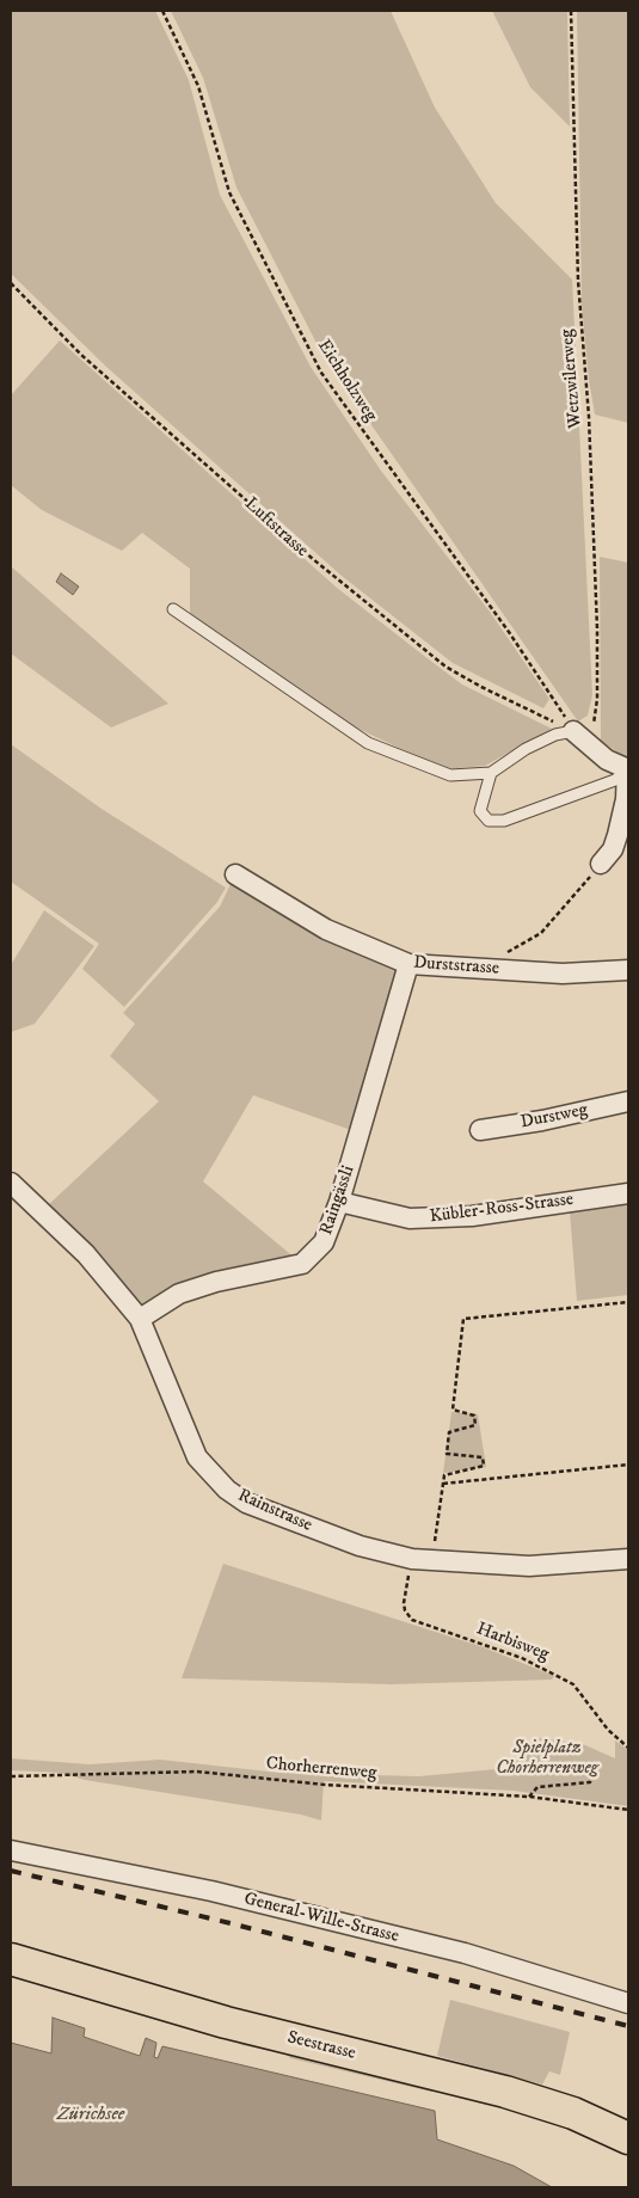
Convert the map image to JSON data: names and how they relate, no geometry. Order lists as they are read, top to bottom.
{
  "streets": {
    "main road": ["Seestrasse"],
    "street": [
      "Durststrasse",
      "Durstweg",
      "Raingässli",
      "Kübler-Ross-Strasse",
      "Rainstrasse",
      "General-Wille-Strasse"
    ],
    "path": [
      "Wetzwilerweg",
      "Eichholzweg",
      "Luftstrasse",
      "Harbisweg",
      "Chorherrenweg"
    ]
  },
  "crossings": [
    ["Wetzwilerweg", "Eichholzweg"],
    ["Wetzwilerweg", "Luftstrasse"],
    ["Eichholzweg", "Luftstrasse"],
    ["Durststrasse", "Raingässli"],
    ["Raingässli", "Kübler-Ross-Strasse"],
    ["Raingässli", "Rainstrasse"]
  ],
  "water": ["Zürichsee"],
  "parks": ["Spielplatz Chorherrenweg"]
}
